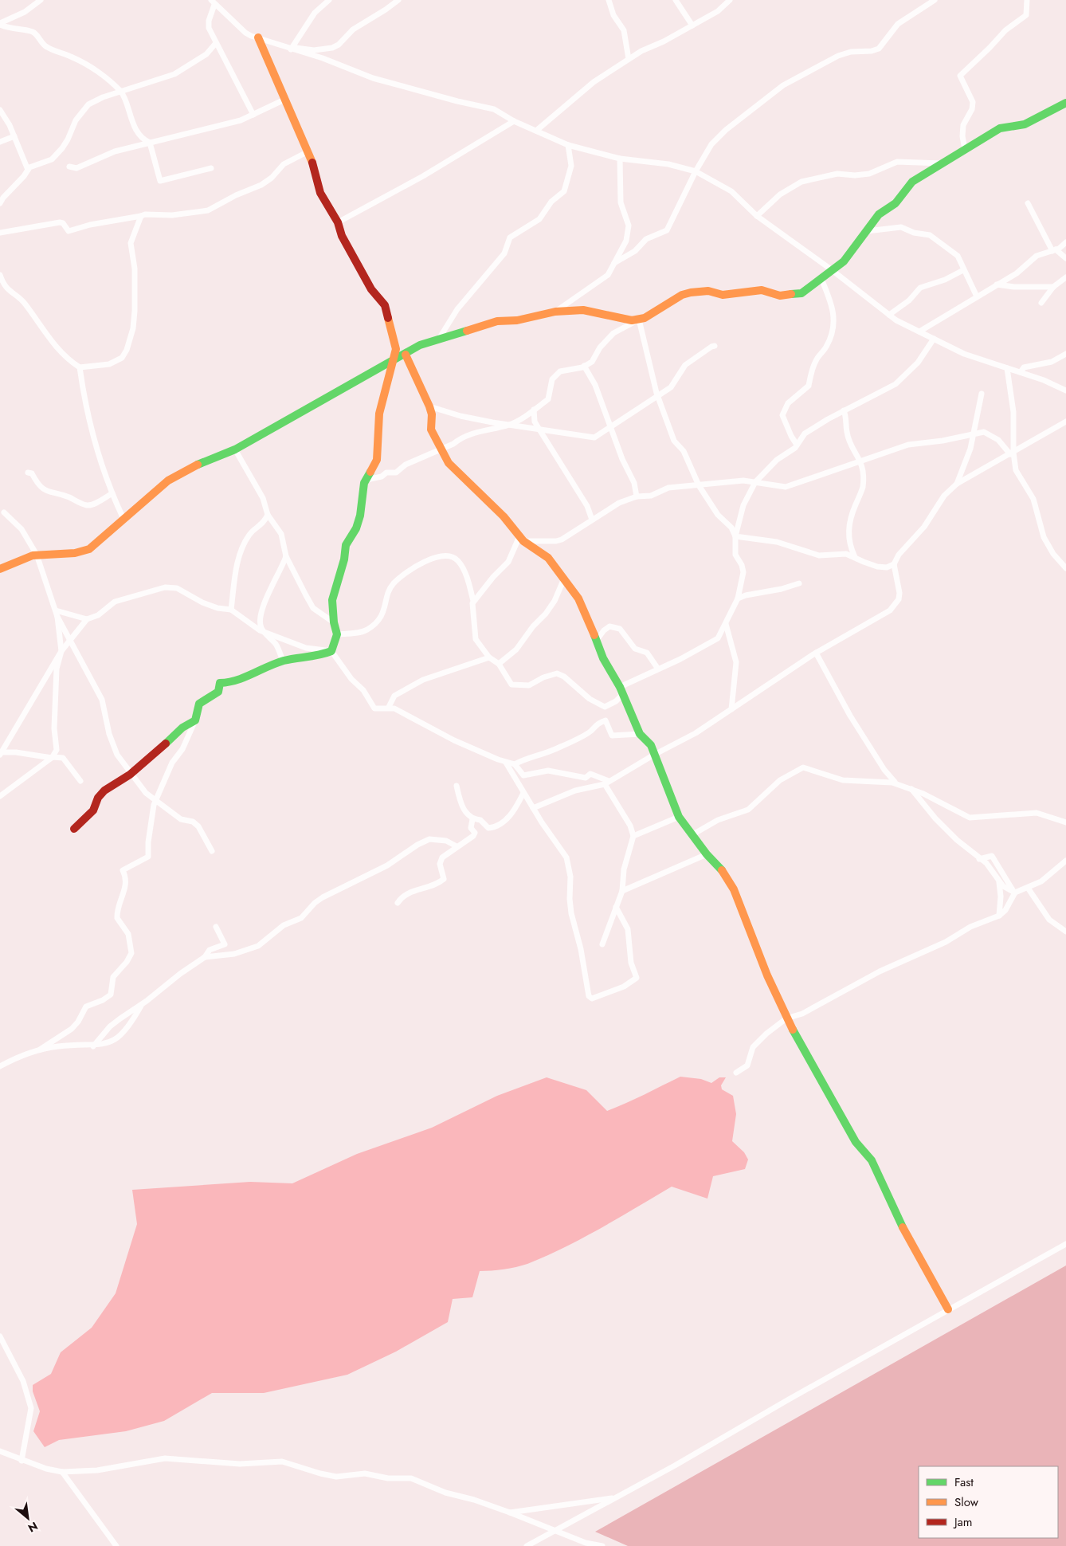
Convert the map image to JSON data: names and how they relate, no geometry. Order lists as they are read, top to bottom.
{
  "legend": ["Fast", "Slow", "Jam"],
  "north": "bottom right"
}
